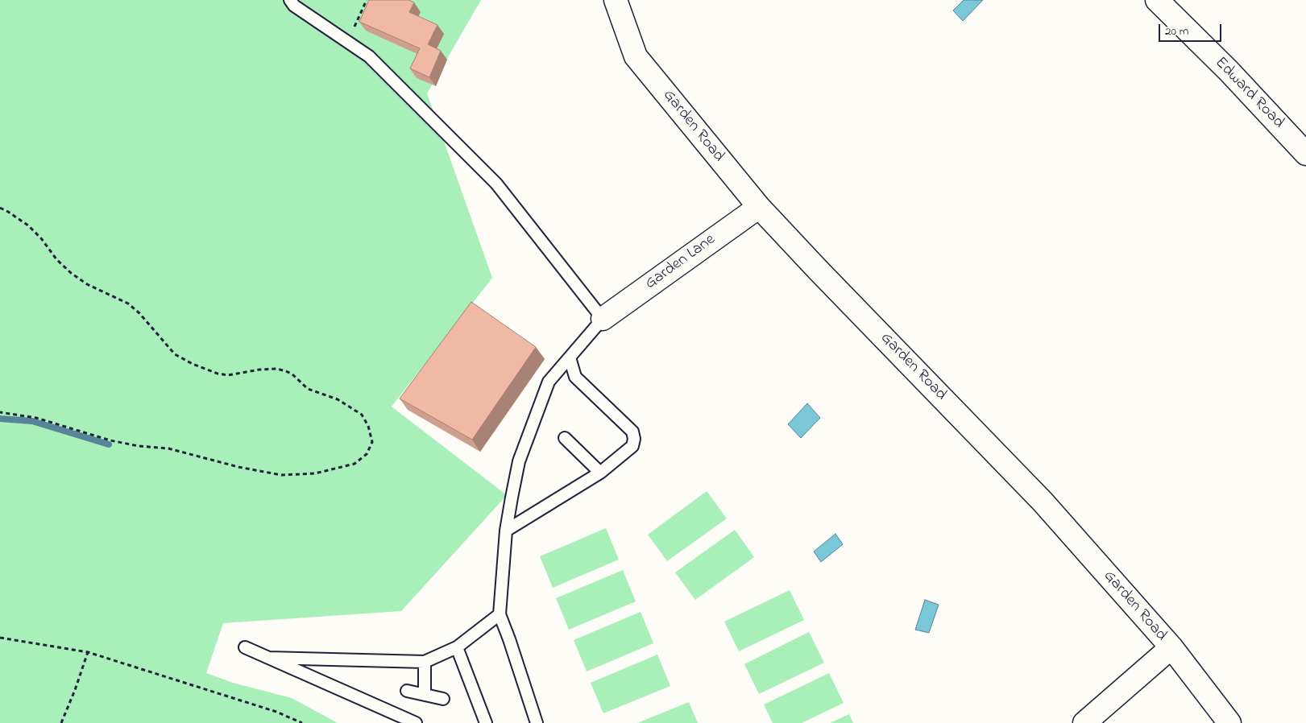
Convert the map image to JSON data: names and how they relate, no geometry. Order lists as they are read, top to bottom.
{
  "streets": {
    "street": ["Edward Road", "Garden Road", "Garden Lane"]
  },
  "crossings": [
    ["Garden Road", "Garden Lane"]
  ],
  "scale_bar": "20 m"
}
